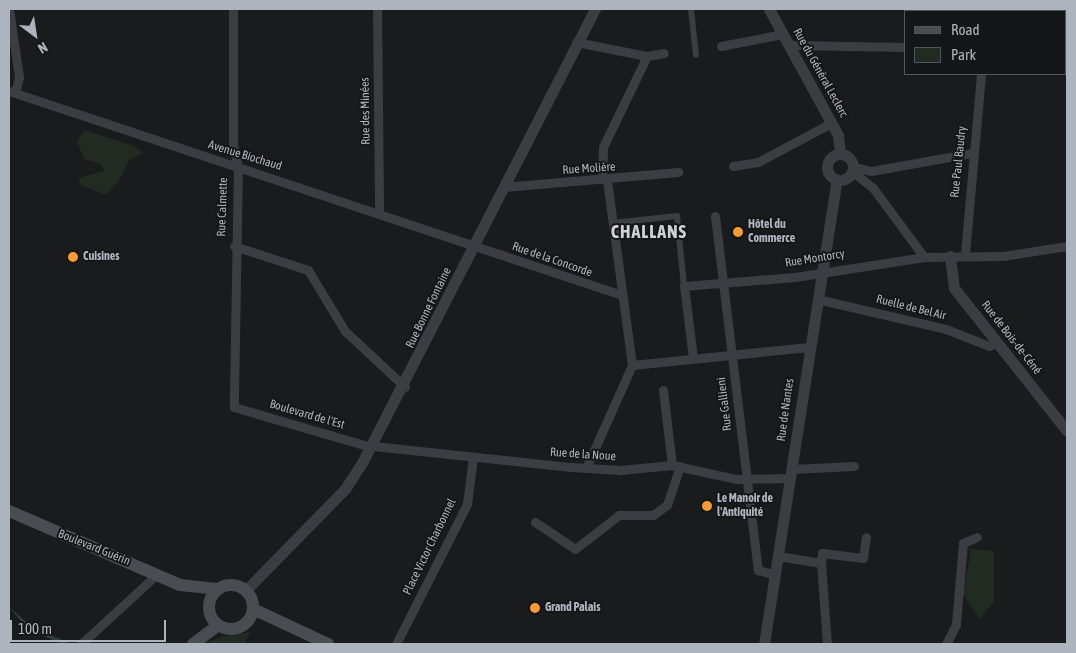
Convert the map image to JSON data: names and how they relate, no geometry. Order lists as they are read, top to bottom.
{
  "streets": {
    "main road": ["Boulevard Guérin"],
    "street": [
      "Rue du Général Leclerc",
      "Rue des Minées",
      "Avenue Biochaud",
      "Rue Paul Baudry",
      "Rue Molière",
      "Rue Calmette",
      "Rue Montorcy",
      "Rue de la Concorde",
      "Rue Bonne Fontaine",
      "Ruelle de Bel Air",
      "Rue de Bois-de-Céné",
      "Rue Gallieni",
      "Rue de Nantes",
      "Boulevard de l'Est",
      "Rue de la Noue",
      "Place Victor Charbonnel"
    ]
  },
  "crossings": [
    ["Rue des Minées", "Avenue Biochaud"],
    ["Avenue Biochaud", "Rue Calmette"],
    ["Avenue Biochaud", "Rue de la Concorde"],
    ["Avenue Biochaud", "Rue Bonne Fontaine"],
    ["Rue Paul Baudry", "Rue Montorcy"],
    ["Rue Molière", "Rue Bonne Fontaine"],
    ["Rue Calmette", "Boulevard de l'Est"],
    ["Rue Montorcy", "Rue de Bois-de-Céné"],
    ["Rue Montorcy", "Rue Gallieni"],
    ["Rue Montorcy", "Rue de Nantes"],
    ["Rue de la Concorde", "Rue Bonne Fontaine"],
    ["Rue Bonne Fontaine", "Boulevard de l'Est"],
    ["Rue Bonne Fontaine", "Rue de la Noue"],
    ["Rue Bonne Fontaine", "Boulevard Guérin"],
    ["Ruelle de Bel Air", "Rue de Bois-de-Céné"],
    ["Ruelle de Bel Air", "Rue de Nantes"],
    ["Rue Gallieni", "Rue de Nantes"],
    ["Rue Gallieni", "Rue de la Noue"],
    ["Rue de Nantes", "Rue de la Noue"],
    ["Boulevard de l'Est", "Rue de la Noue"],
    ["Rue de la Noue", "Place Victor Charbonnel"]
  ],
  "districts": ["CHALLANS"],
  "places": [
    "Hôtel du Commerce",
    "Cuisines",
    "Le Manoir de l'Antiquité",
    "Grand Palais"
  ],
  "legend": ["Road", "Park"],
  "scale_bar": "100 m",
  "north": "bottom right"
}
